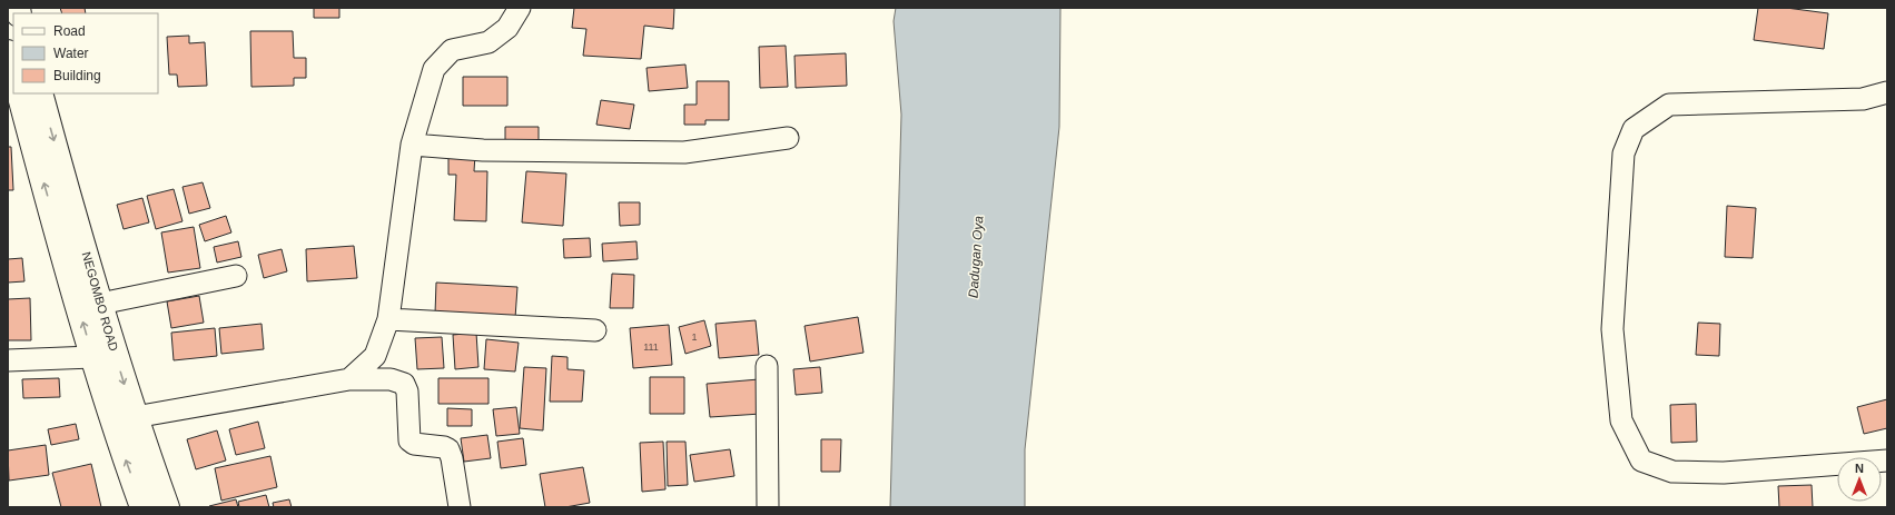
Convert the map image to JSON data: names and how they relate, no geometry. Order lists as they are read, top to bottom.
{
  "streets": {
    "highway": ["NEGOMBO ROAD"]
  },
  "water": ["Dadugan Oya"],
  "house_numbers": ["1", "111"],
  "legend": ["Road", "Water", "Building"],
  "north": "top"
}
